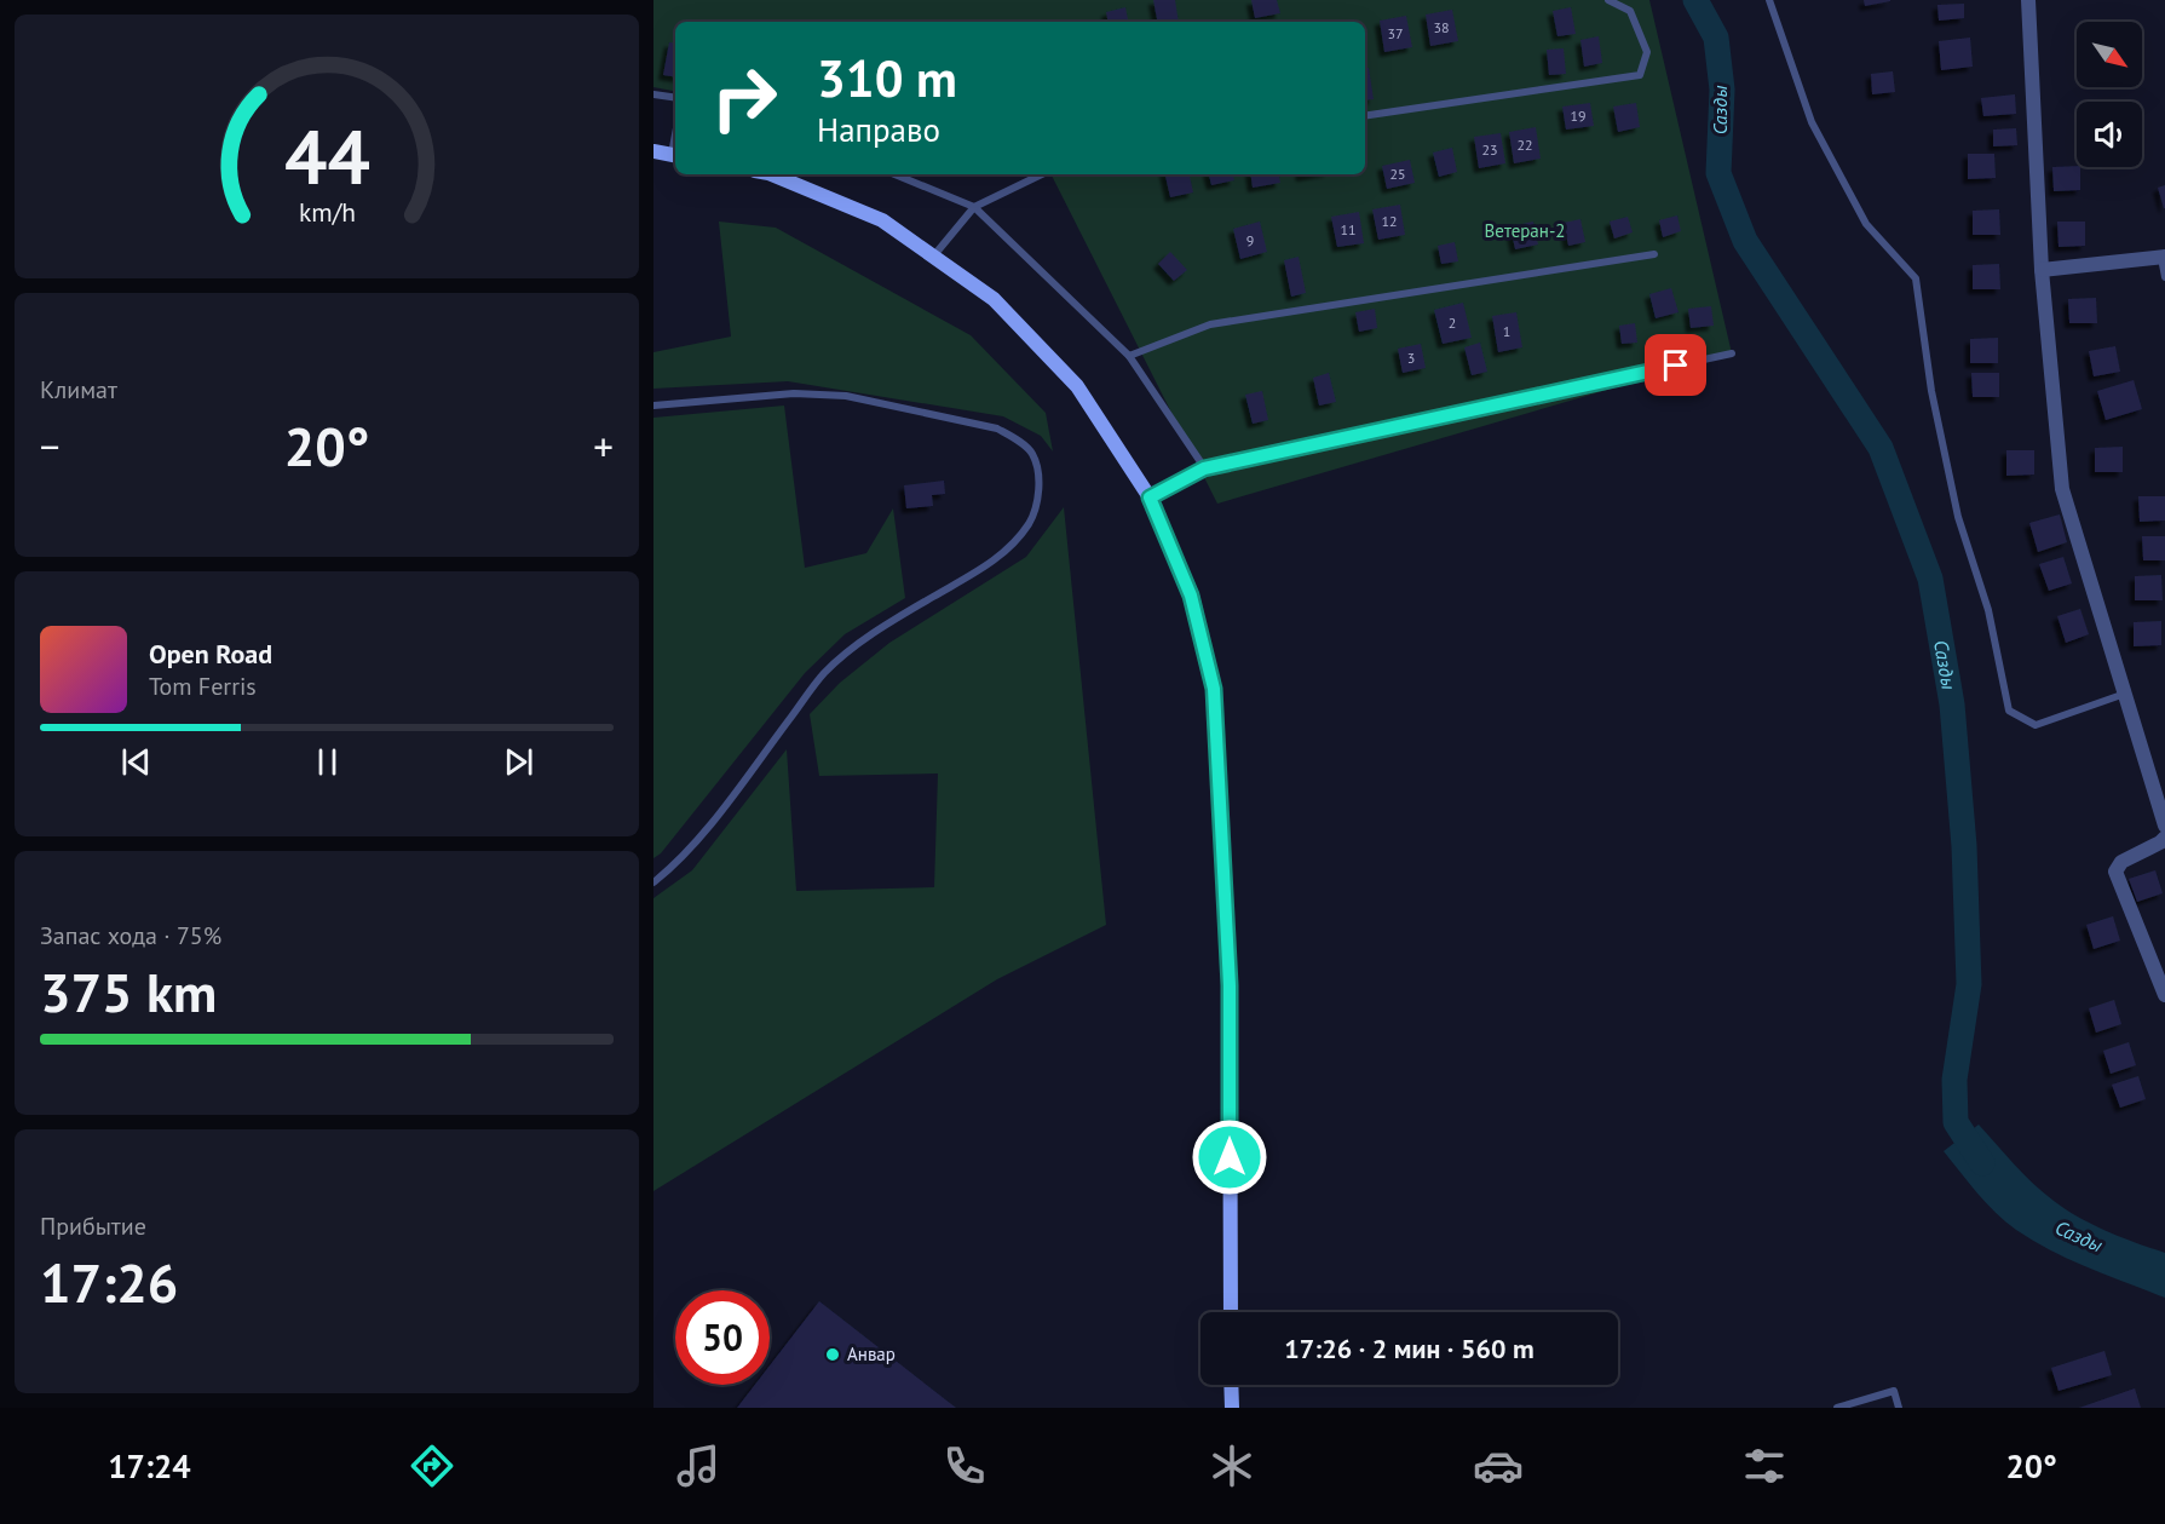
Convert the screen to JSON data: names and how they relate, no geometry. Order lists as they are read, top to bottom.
{
  "water": ["Сазды"],
  "parks": ["Ветеран-2"],
  "places": ["Анвар"],
  "house_numbers": [
    "38",
    "37",
    "19",
    "22",
    "23",
    "25",
    "12",
    "11",
    "9",
    "2",
    "1",
    "3"
  ],
  "north": "bottom right",
  "page": {
    "turn": ["310 m", "Направо"],
    "tile": [
      "Климат",
      ["Запас хода · 75%", "375 km"],
      ["Прибытие", "17:26"]
    ],
    "heat": ["−", "20°", "+"],
    "song": ["Open Road", "Tom Ferris"],
    "limit": "50",
    "trip": "17:26 · 2 мин · 560 m",
    "tabs": ["17:24", "20°"],
    "gauge": ["44", "km/h"]
  }
}
